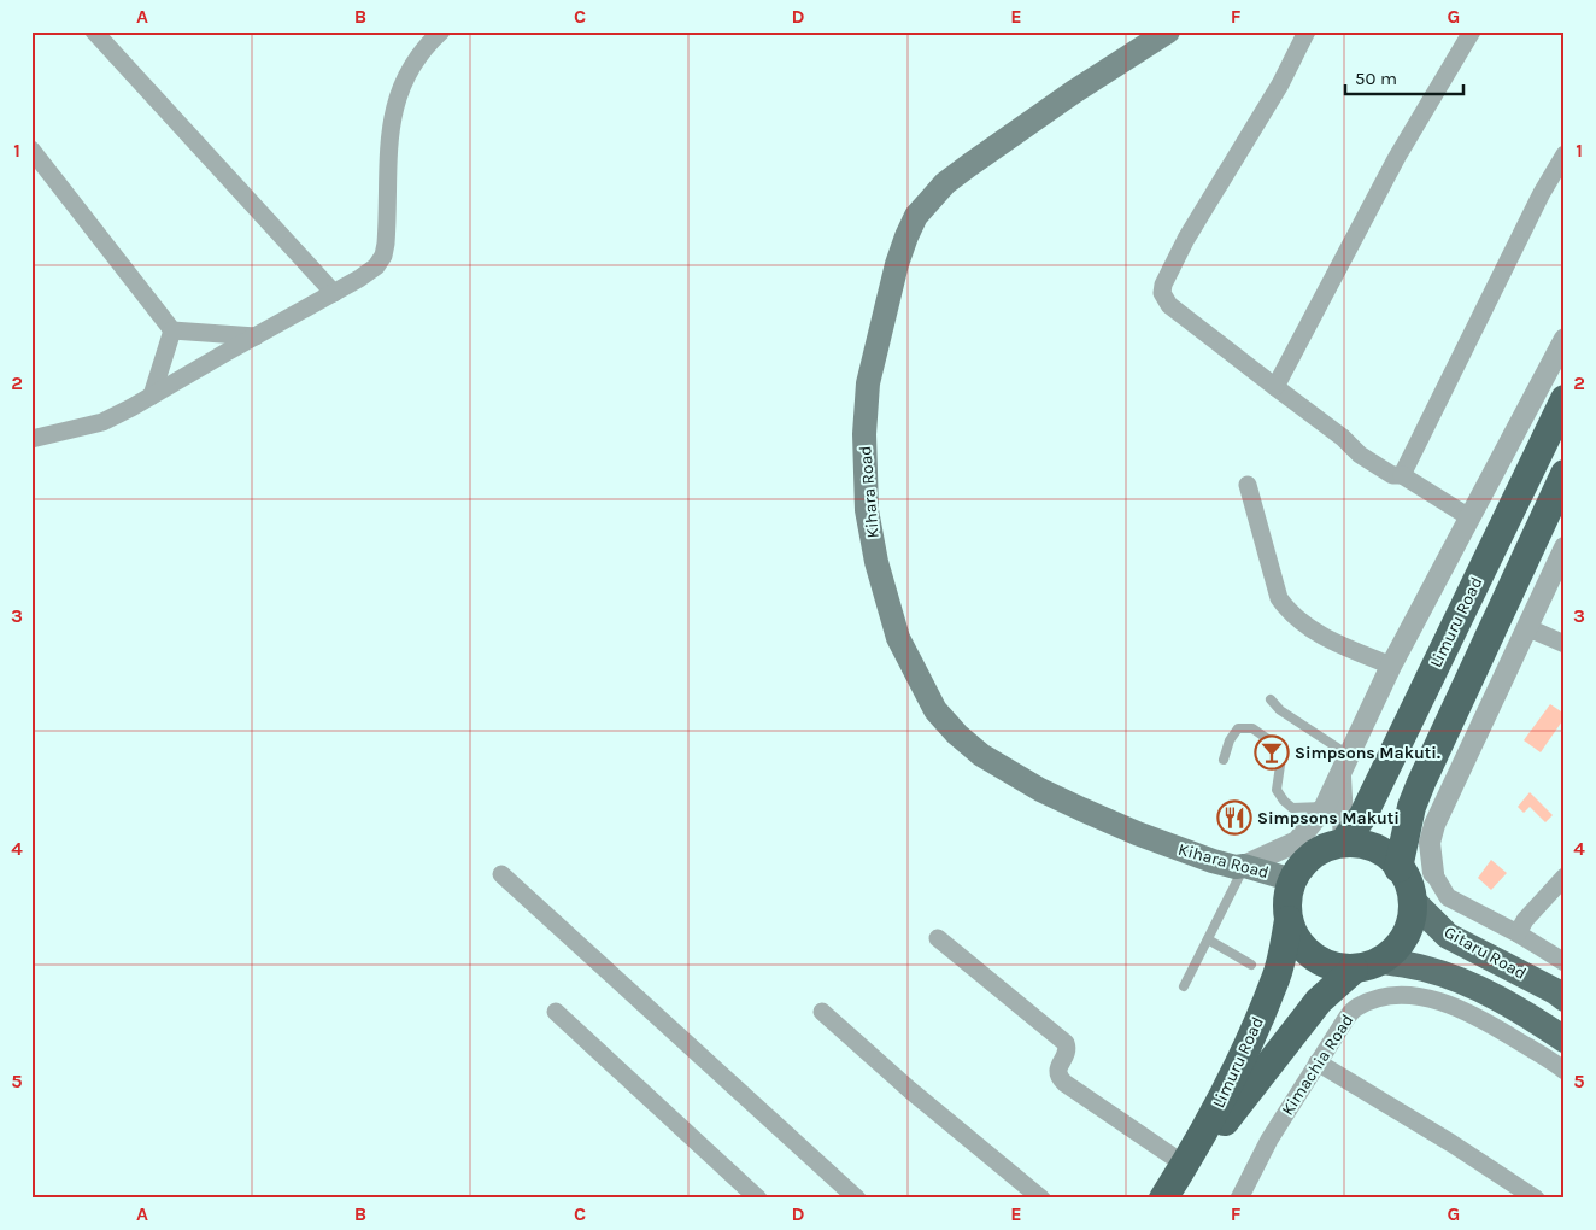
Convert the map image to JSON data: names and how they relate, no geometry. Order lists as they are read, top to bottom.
{
  "streets": {
    "highway": ["Limuru Road"],
    "main road": ["Kihara Road", "Gitaru Road"],
    "street": ["Kimachia Road"]
  },
  "crossings": [
    ["Kihara Road", "Limuru Road"],
    ["Kihara Road", "Gitaru Road"],
    ["Limuru Road", "Gitaru Road"]
  ],
  "places": {
    "bar": ["Simpsons Makuti."],
    "restaurant": ["Simpsons Makuti"]
  },
  "scale_bar": "50 m",
  "grid": {
    "columns": [
      "A",
      "B",
      "C",
      "D",
      "E",
      "F",
      "G"
    ],
    "rows": [
      "1",
      "2",
      "3",
      "4",
      "5"
    ]
  }
}
